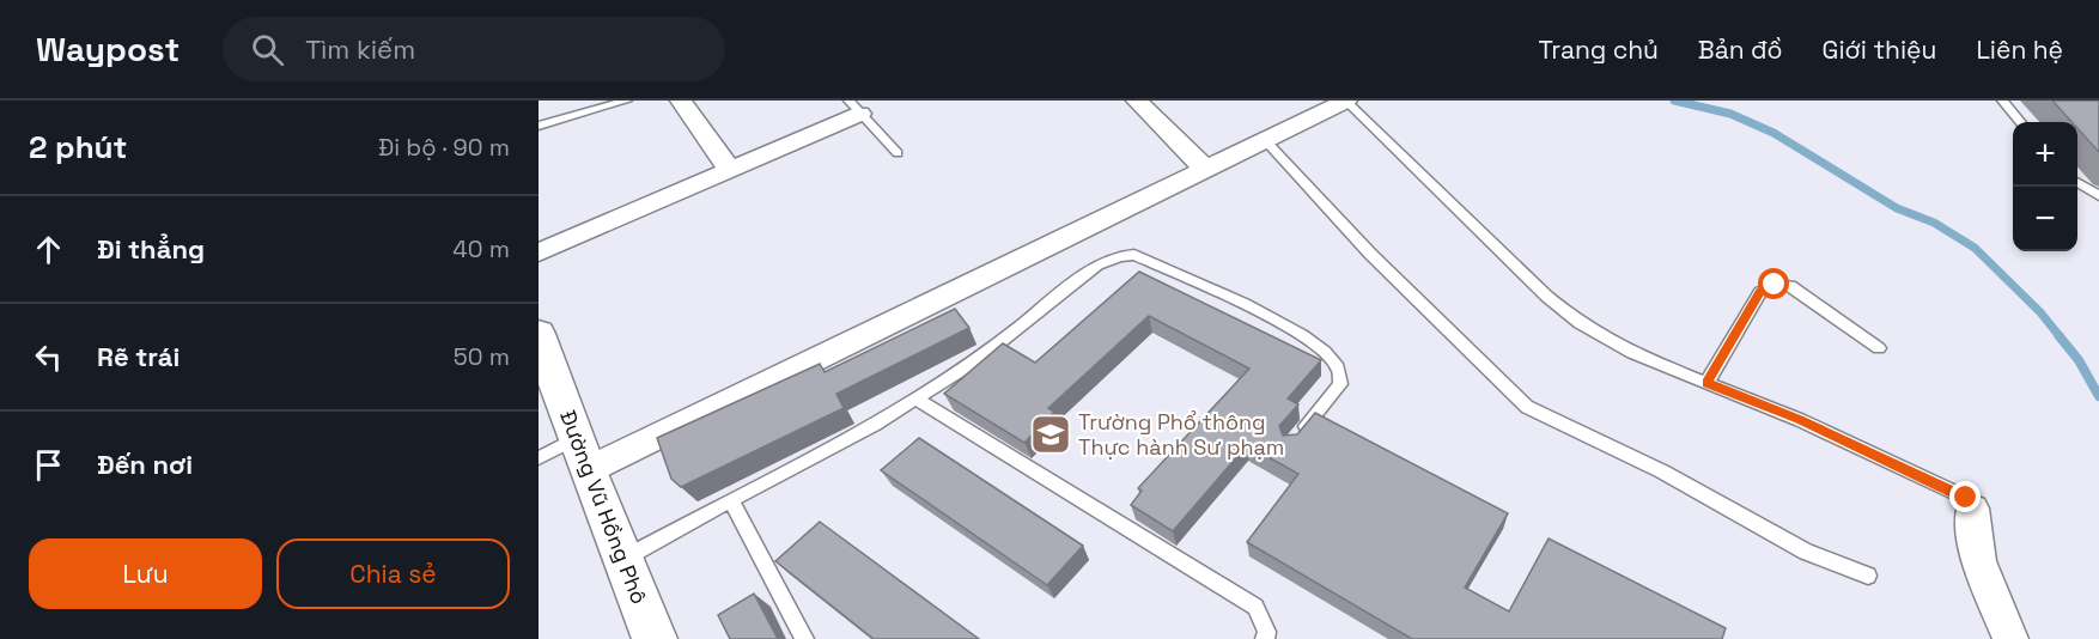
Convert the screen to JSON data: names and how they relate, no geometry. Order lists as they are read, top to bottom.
{
  "streets": {
    "street": ["Đường Vũ Hồng Phô"]
  },
  "places": {
    "school or university": ["Trường Phổ thông Thực hành Sư phạm"]
  },
  "page": {
    "header": "Waypost",
    "search": "Tìm kiếm",
    "nav": [
      "Trang chủ",
      "Bản đồ",
      "Giới thiệu",
      "Liên hệ"
    ],
    "heading": ["2 phút", "Đi bộ · 90 m"],
    "map_buttons": ["+", "−"],
    "list": [
      ["Đi thẳng", "40 m"],
      ["Rẽ trái", "50 m"],
      "Đến nơi"
    ],
    "buttons": ["Lưu", "Chia sẻ"]
  }
}
